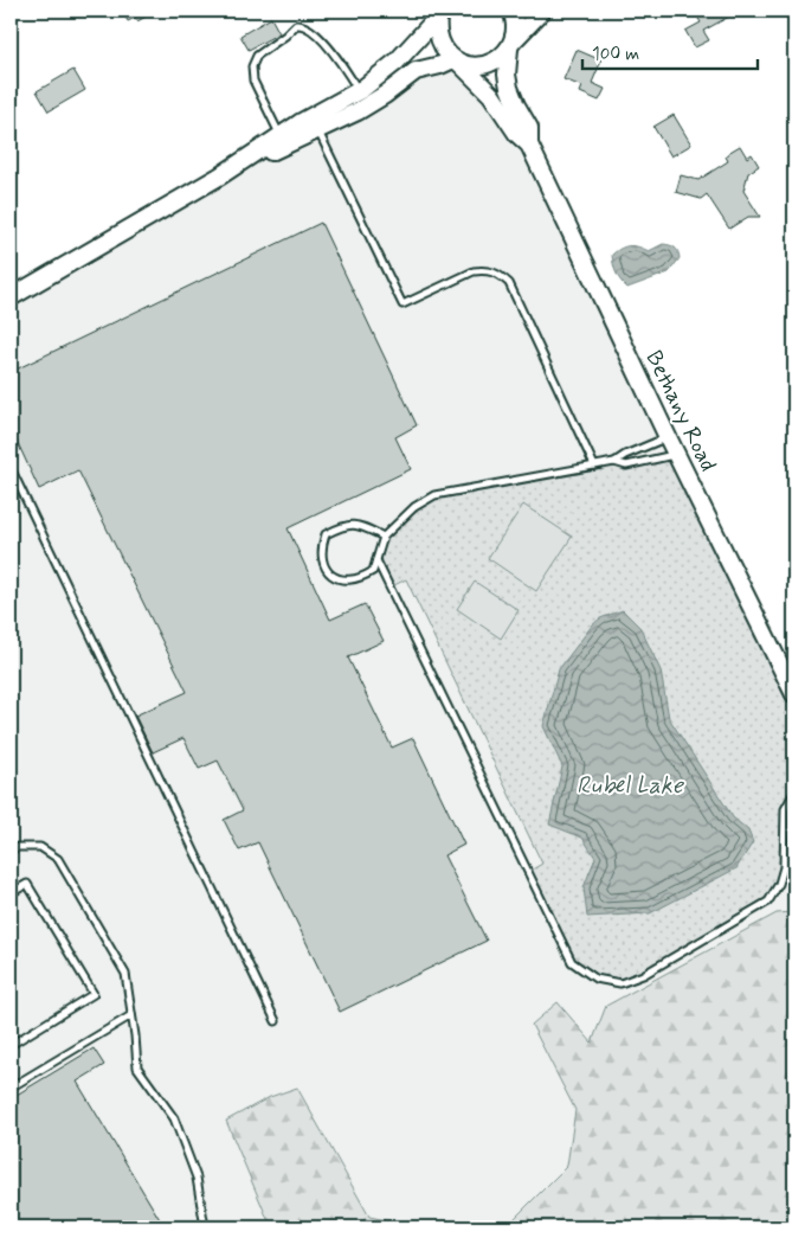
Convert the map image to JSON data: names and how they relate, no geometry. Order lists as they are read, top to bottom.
{
  "streets": {
    "main road": ["Bethany Road"]
  },
  "water": ["Rubel Lake"],
  "scale_bar": "100 m"
}
